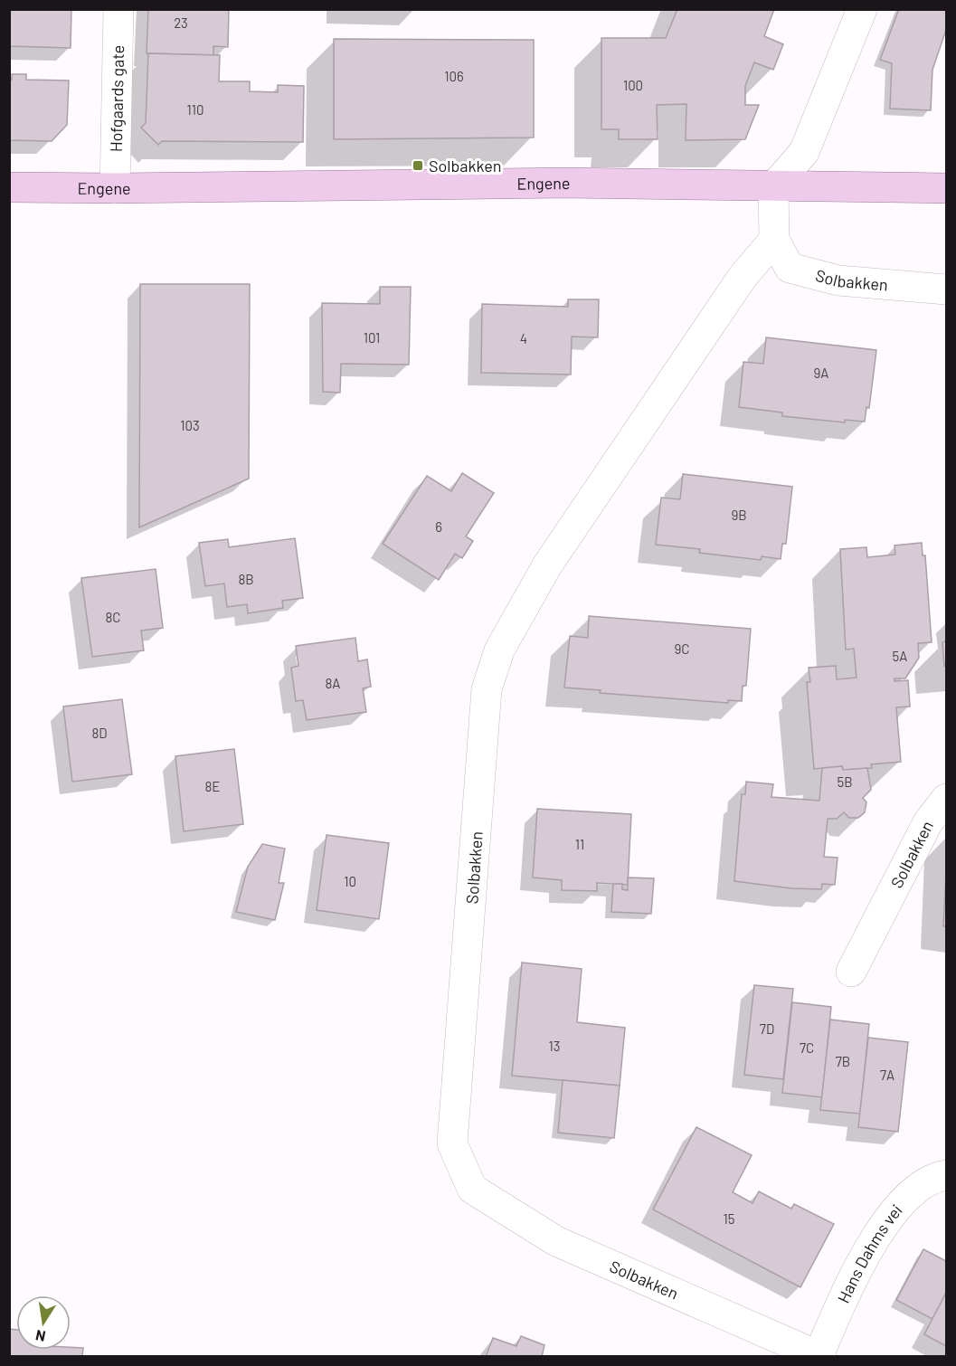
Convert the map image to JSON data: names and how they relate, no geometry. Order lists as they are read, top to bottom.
{
  "streets": {
    "main road": ["Engene"],
    "street": ["Hofgaards gate", "Solbakken", "Hans Dahms vei"]
  },
  "crossings": [
    ["Hofgaards gate", "Engene"],
    ["Engene", "Solbakken"],
    ["Solbakken", "Hans Dahms vei"]
  ],
  "places": {
    "transit": ["Solbakken"]
  },
  "house_numbers": [
    "23",
    "106",
    "100",
    "110",
    "101",
    "4",
    "9A",
    "103",
    "9B",
    "6",
    "8B",
    "8C",
    "9C",
    "5A",
    "8A",
    "8D",
    "5B",
    "8E",
    "11",
    "10",
    "7D",
    "13",
    "7C",
    "7B",
    "7A",
    "15"
  ],
  "north": "bottom"
}
